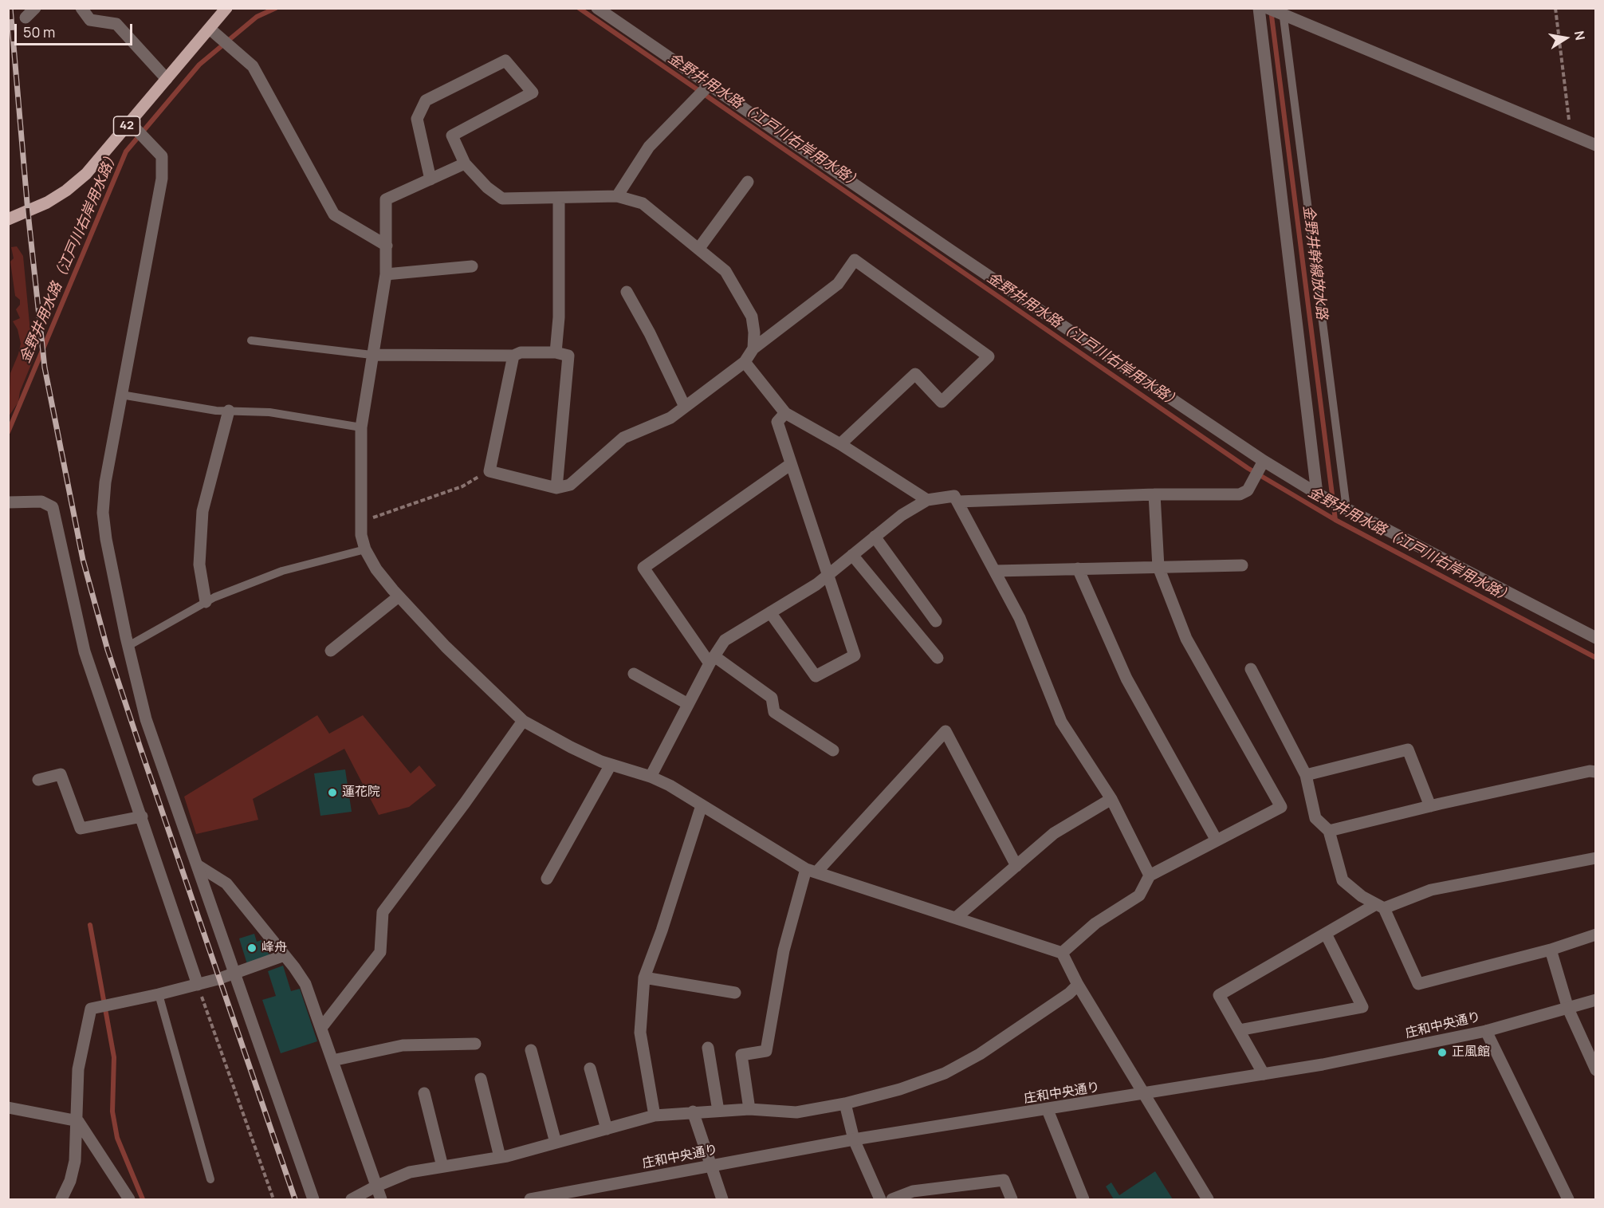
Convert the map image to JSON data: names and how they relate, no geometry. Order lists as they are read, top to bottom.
{
  "streets": {
    "main road": ["42"],
    "street": ["庄和中央通り"]
  },
  "water": ["金野井用水路（江戸川右岸用水路）", "金野井幹線放水路"],
  "places": ["蓮花院", "峰舟", "正風館"],
  "scale_bar": "50 m",
  "north": "right"
}
